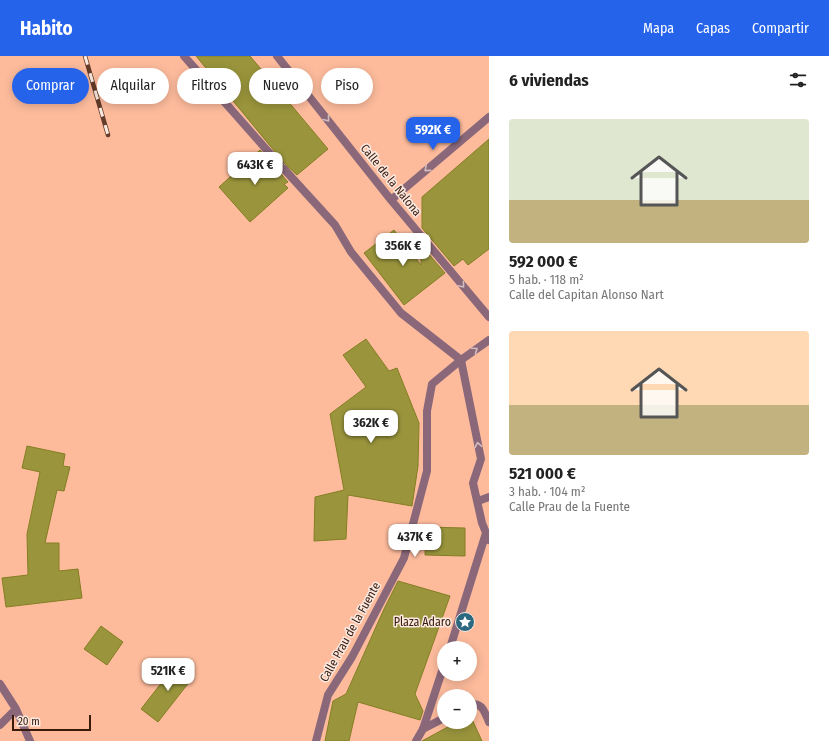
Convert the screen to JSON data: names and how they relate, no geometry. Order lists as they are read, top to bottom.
{
  "streets": {
    "street": ["Calle de la Nalona", "Calle Prau de la Fuente"]
  },
  "places": {
    "place": ["Plaza Adaro"]
  },
  "scale_bar": "20 m",
  "page": {
    "header": "Habito",
    "nav": ["Mapa", "Capas", "Compartir"],
    "heading": "6 viviendas",
    "chip": [
      "Comprar",
      "Alquilar",
      "Filtros",
      "Nuevo",
      "Piso"
    ],
    "list": [
      {
        "name": "592 000 €",
        "note": "5 hab. · 118 m² · Calle del Capitan Alonso Nart"
      },
      {
        "name": "521 000 €",
        "note": "3 hab. · 104 m² · Calle Prau de la Fuente"
      }
    ],
    "price": [
      "592K €",
      "643K €",
      "356K €",
      "362K €",
      "437K €",
      "521K €"
    ],
    "map_buttons": ["+", "−"],
    "scale": "20 m"
  }
}
